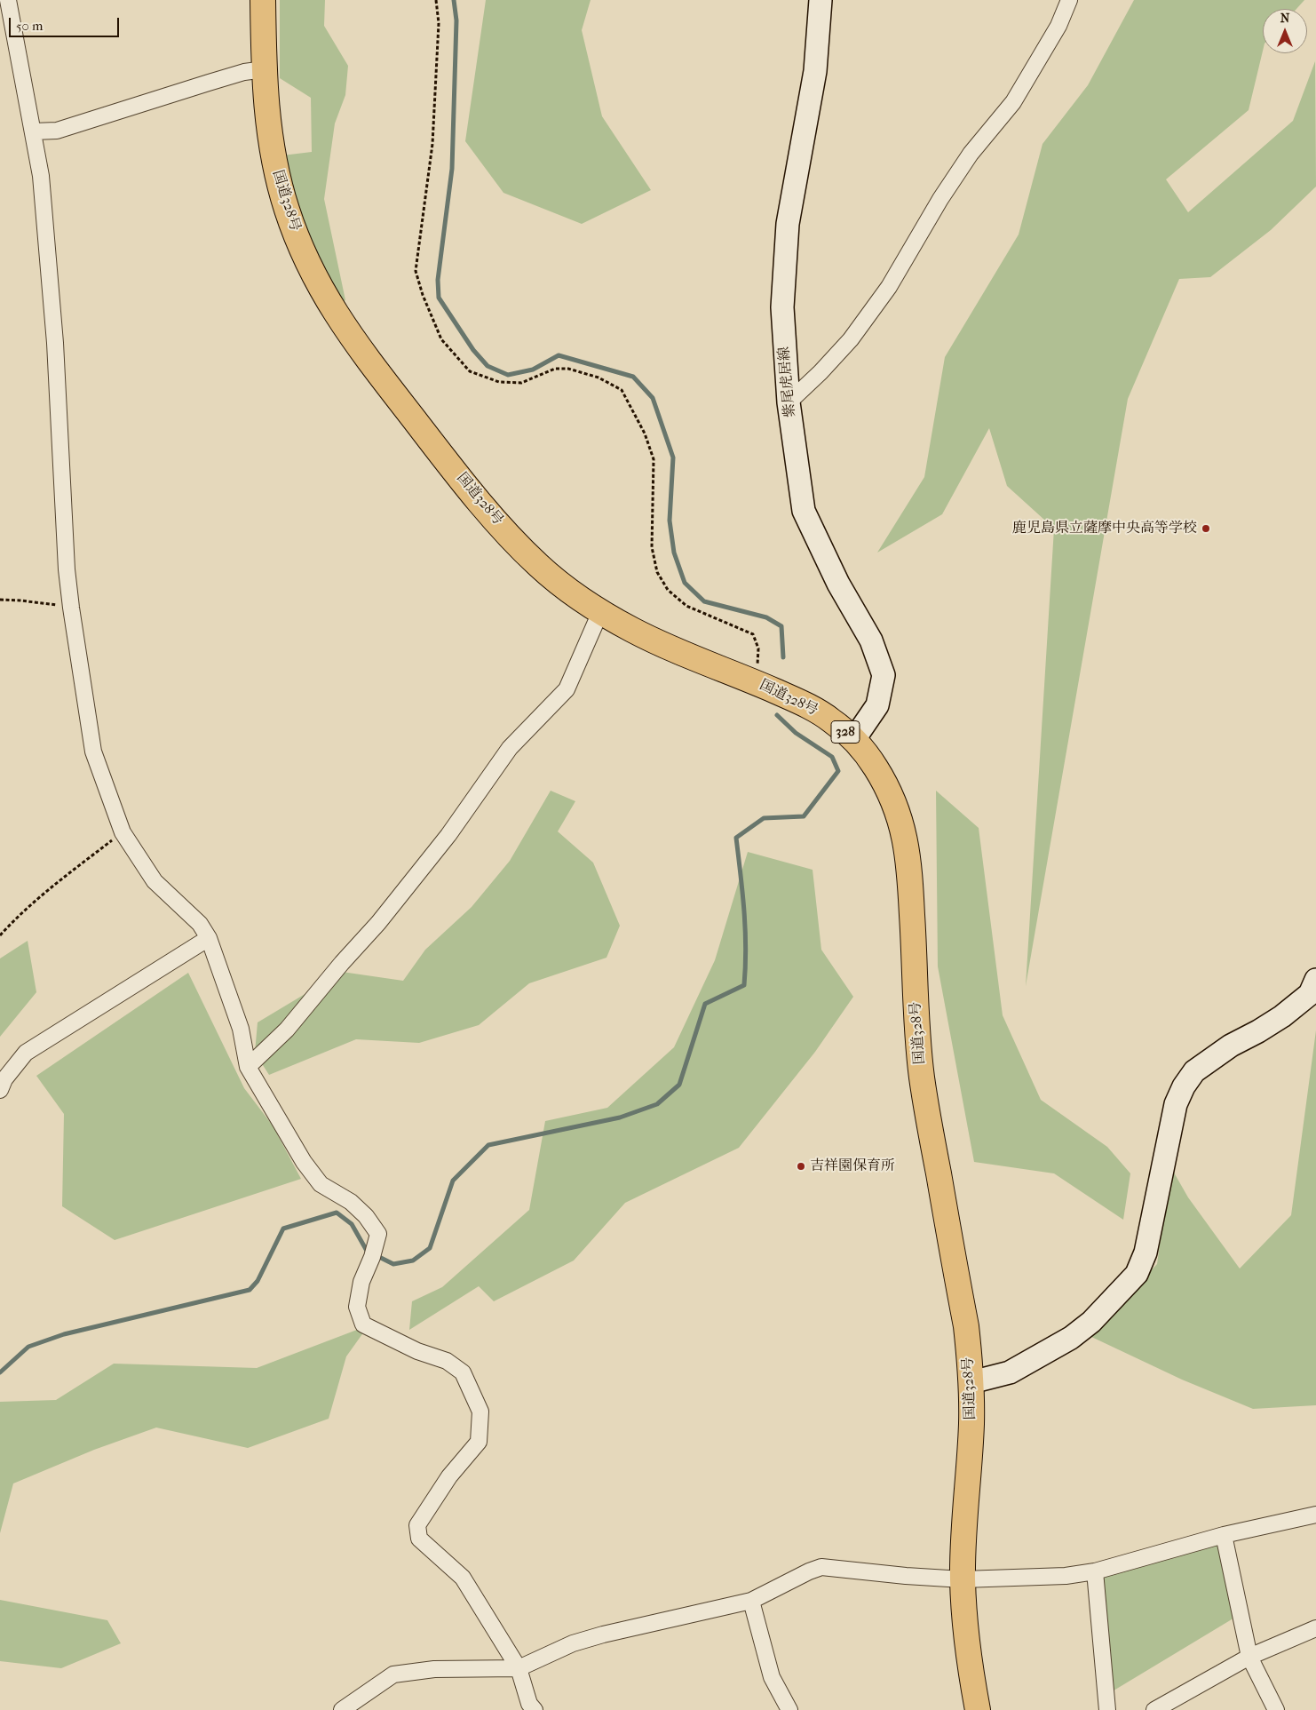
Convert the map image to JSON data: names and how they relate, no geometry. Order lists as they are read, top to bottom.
{
  "streets": {
    "highway": ["国道328号", "328"],
    "main road": ["紫尾虎居線"]
  },
  "crossings": [
    ["国道328号", "紫尾虎居線"]
  ],
  "places": ["鹿児島県立薩摩中央高等学校", "吉祥園保育所"],
  "scale_bar": "50 m",
  "north": "top"
}
